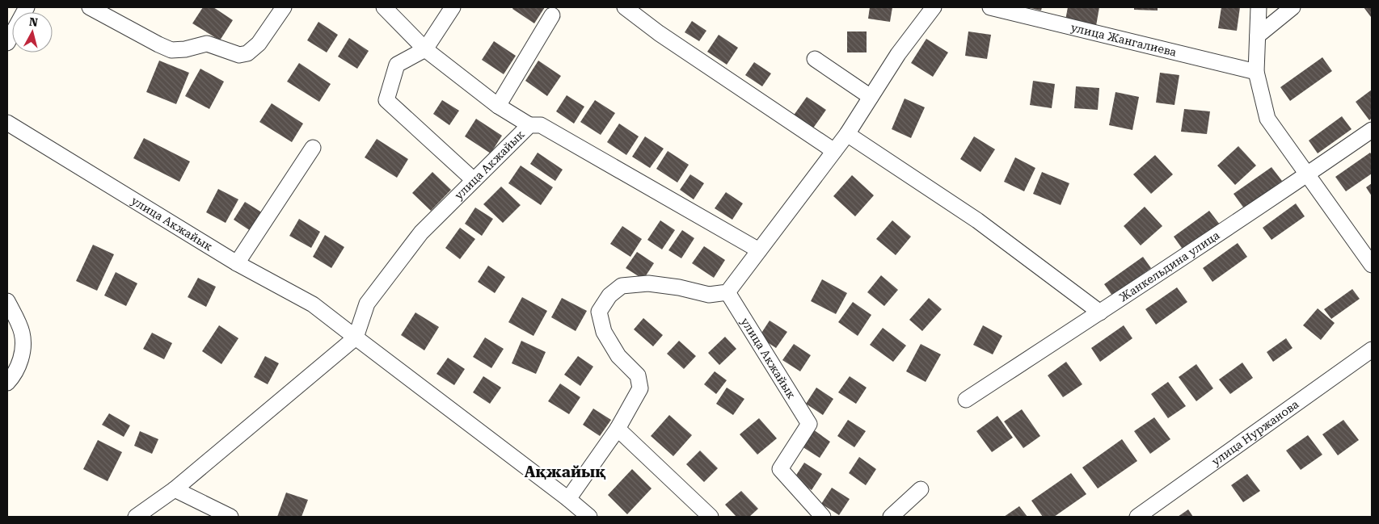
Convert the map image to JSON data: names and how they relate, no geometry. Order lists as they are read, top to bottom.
{
  "streets": {
    "street": [
      "улица Жангалиева",
      "улица Акжайык",
      "Жанкельдина улица",
      "улица Нуржанова"
    ]
  },
  "districts": ["Ақжайық"],
  "north": "top"
}
